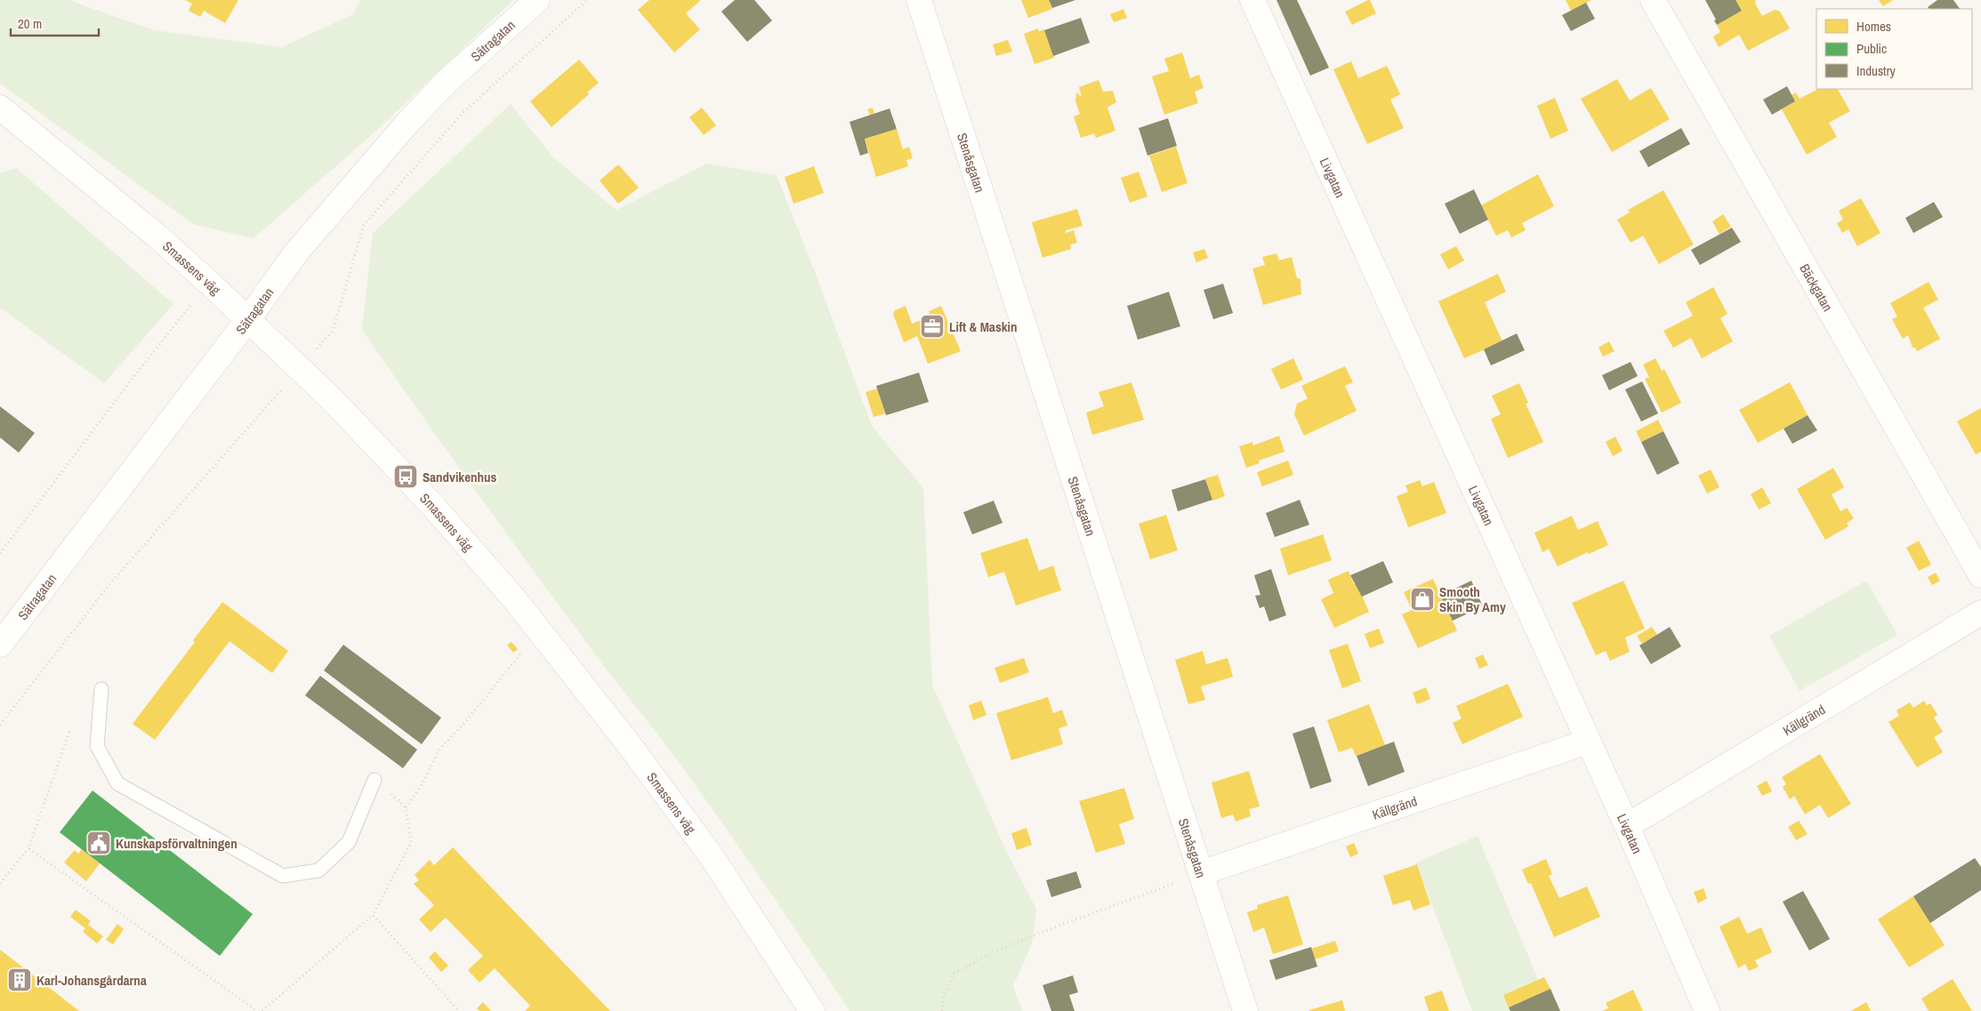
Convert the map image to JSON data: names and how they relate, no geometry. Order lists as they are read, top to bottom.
{
  "streets": {
    "street": [
      "Sätragatan",
      "Stenåsgatan",
      "Livgatan",
      "Smassens väg",
      "Bäckgatan",
      "Källgränd"
    ]
  },
  "crossings": [
    ["Sätragatan", "Smassens väg"],
    ["Stenåsgatan", "Källgränd"],
    ["Livgatan", "Källgränd"]
  ],
  "places": {
    "office": ["Lift & Maskin"],
    "bus stop": ["Sandvikenhus"],
    "shop": ["Smooth Skin By Amy"],
    "public building": ["Kunskapsförvaltningen"],
    "building": ["Karl-Johansgårdarna"]
  },
  "legend": ["Homes", "Public", "Industry"],
  "scale_bar": "20 m"
}
